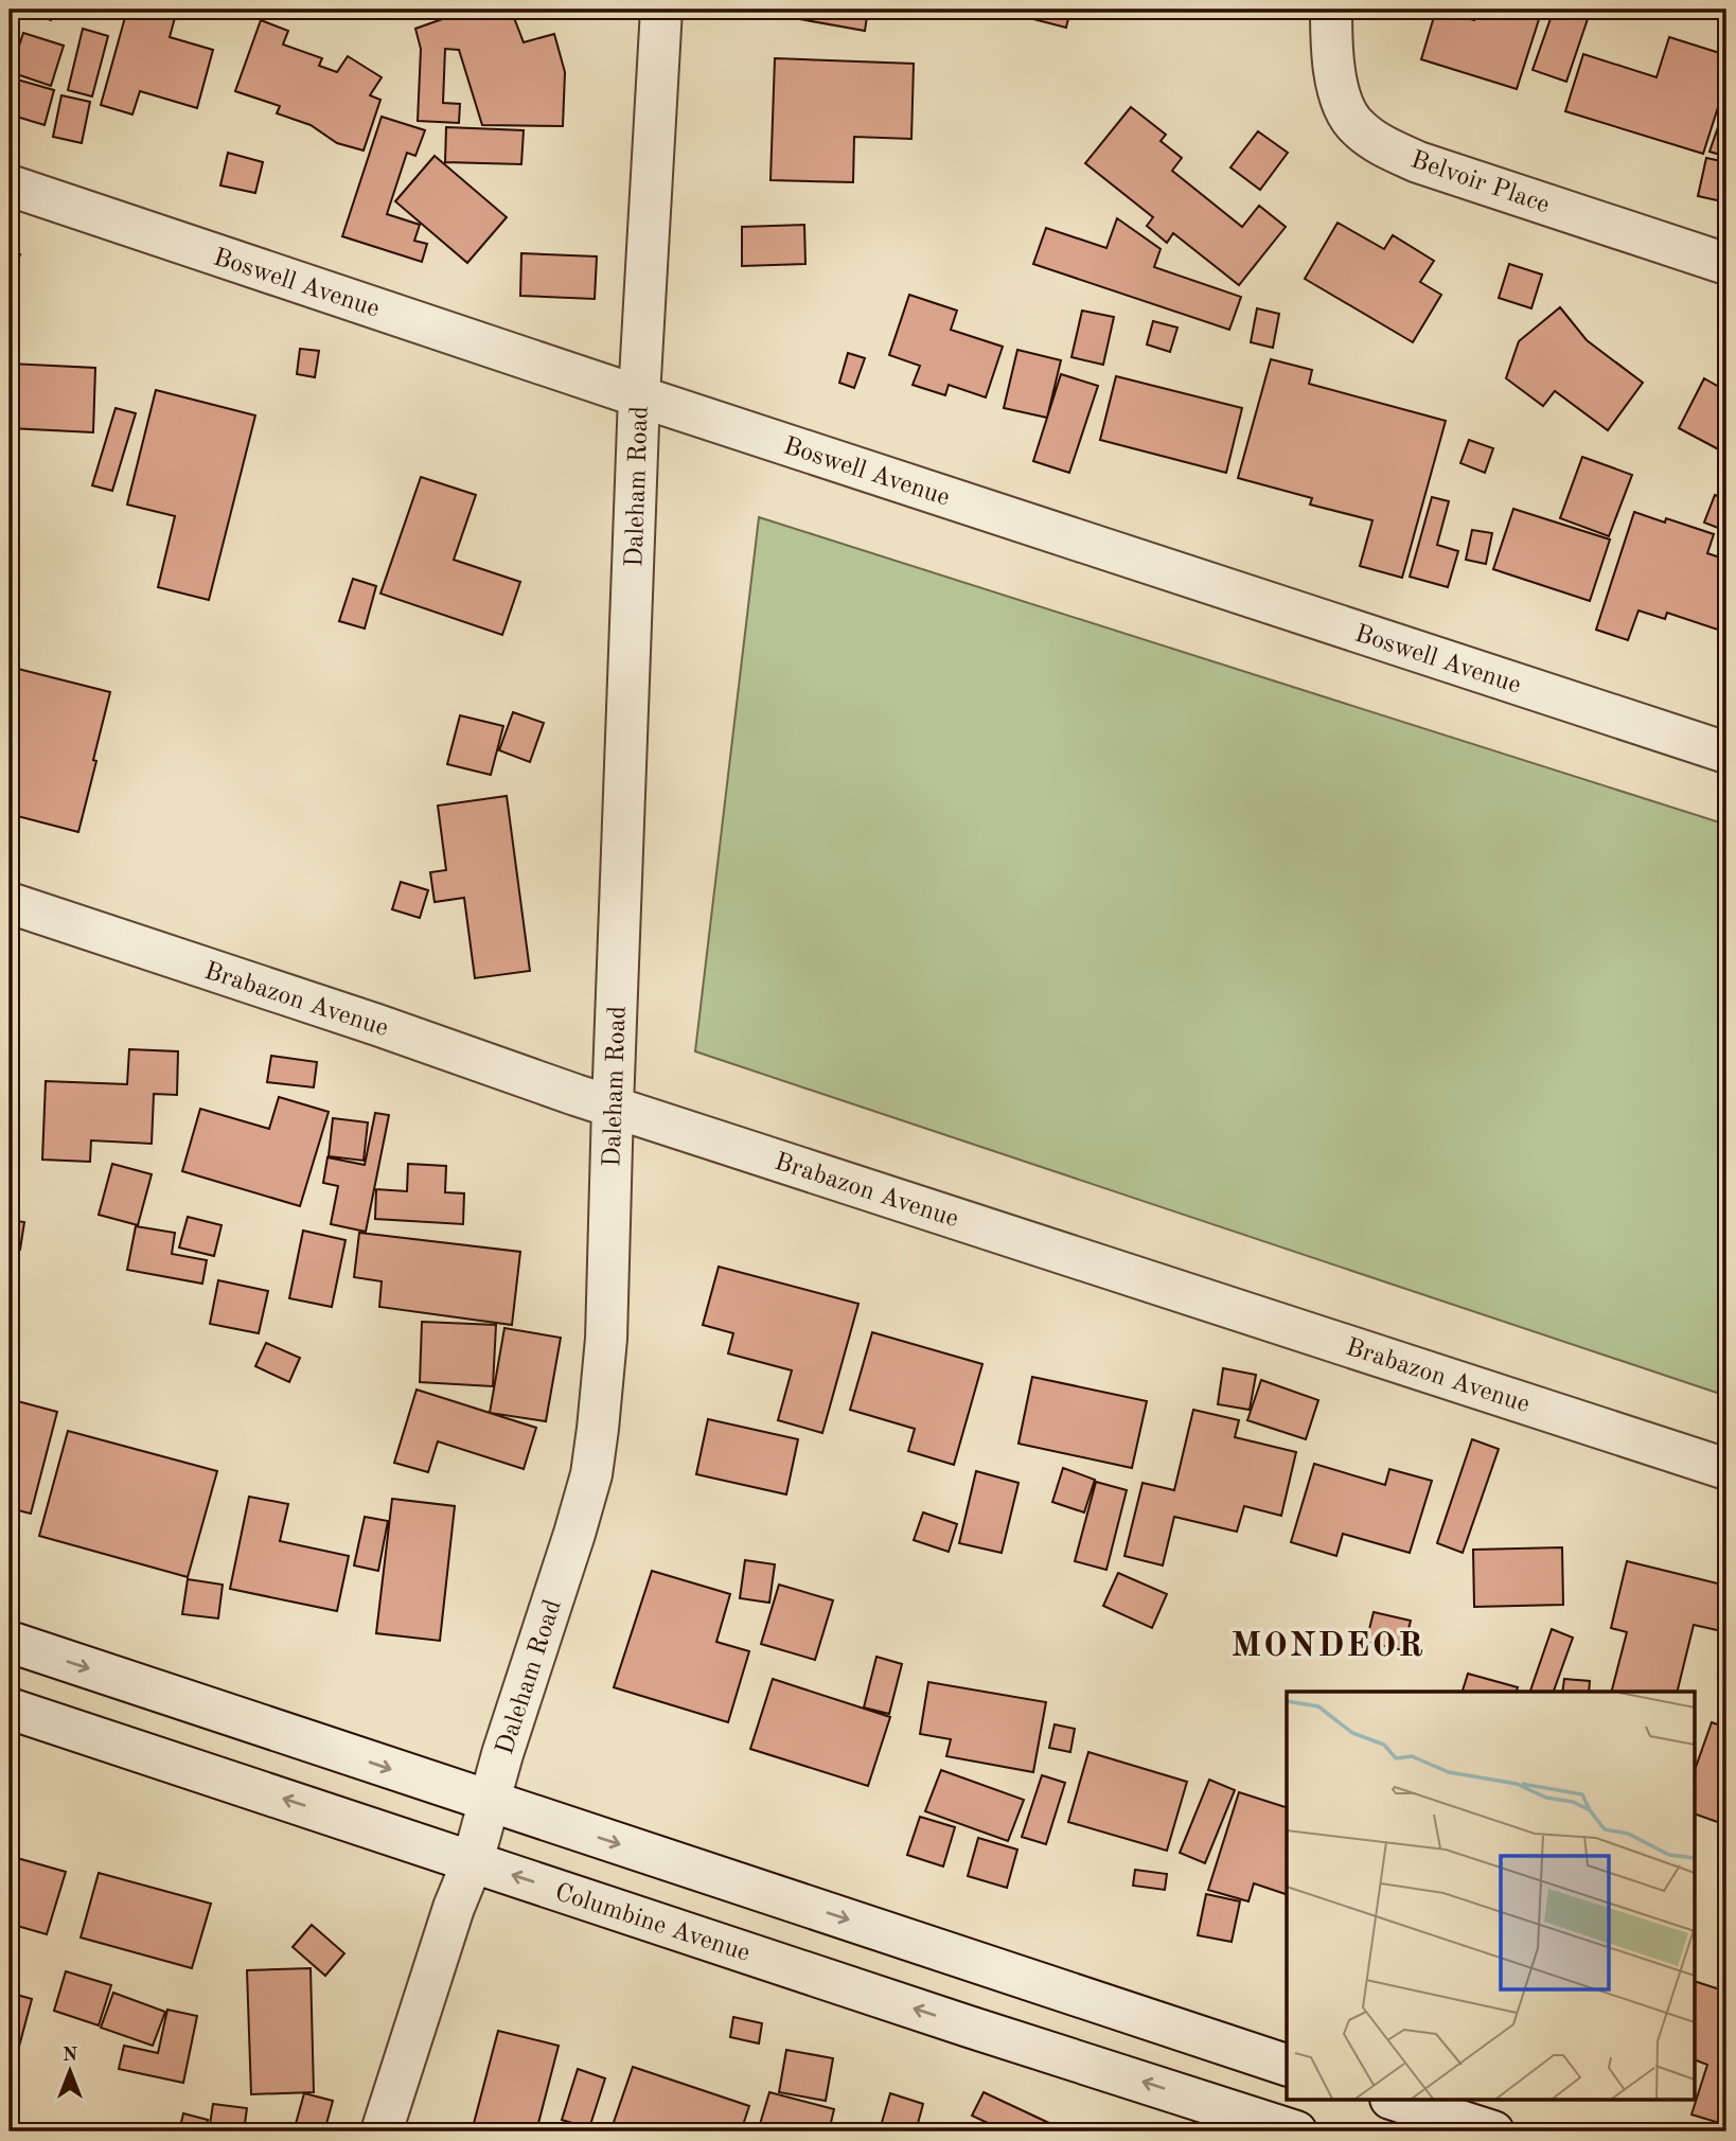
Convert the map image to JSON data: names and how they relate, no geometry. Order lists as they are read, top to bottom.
{
  "streets": {
    "street": [
      "Belvoir Place",
      "Boswell Avenue",
      "Daleham Road",
      "Brabazon Avenue",
      "Columbine Avenue"
    ]
  },
  "crossings": [
    ["Boswell Avenue", "Daleham Road"],
    ["Daleham Road", "Brabazon Avenue"],
    ["Daleham Road", "Columbine Avenue"]
  ],
  "districts": ["MONDEOR"],
  "north": "top"
}
